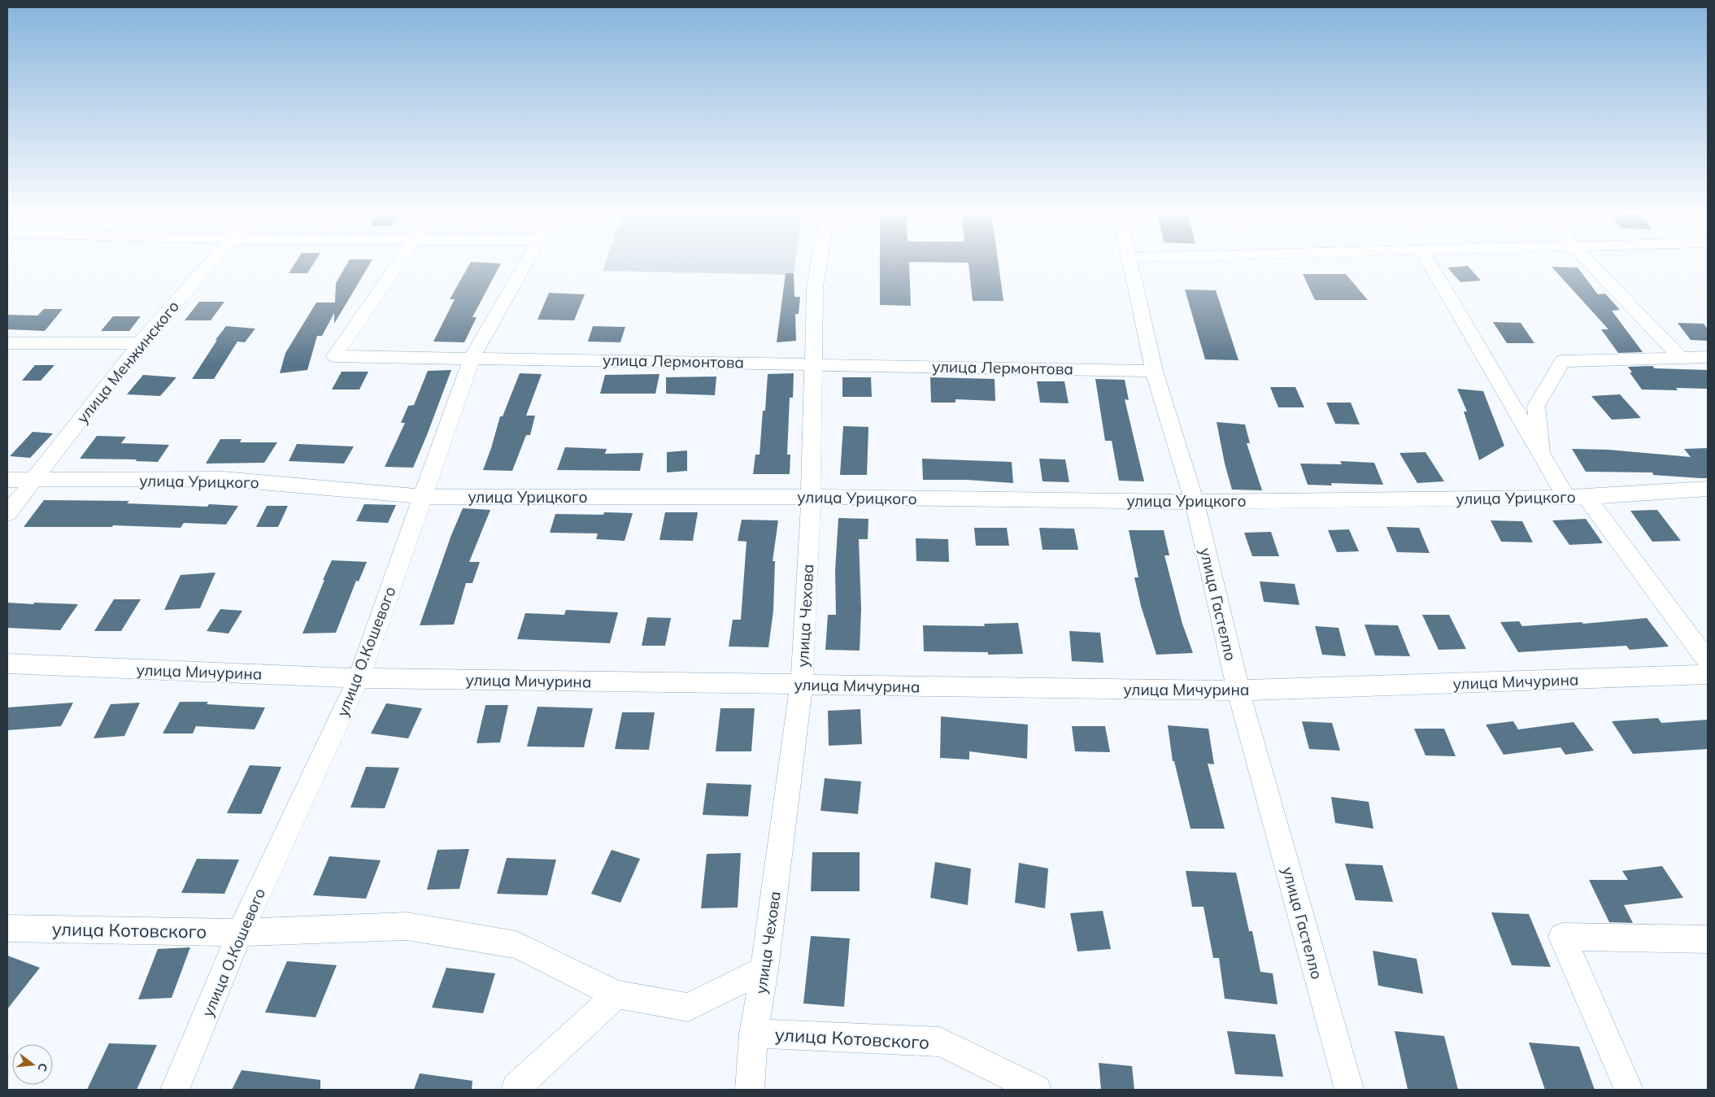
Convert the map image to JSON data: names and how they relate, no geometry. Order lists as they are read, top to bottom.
{
  "streets": {
    "street": [
      "улица Лермонтова",
      "улица Менжинского",
      "улица Урицкого",
      "улица Гастелло",
      "улица Чехова",
      "улица О.Кошевого",
      "улица Мичурина",
      "улица Котовского"
    ]
  },
  "crossings": [
    ["улица Лермонтова", "улица Гастелло"],
    ["улица Лермонтова", "улица Чехова"],
    ["улица Лермонтова", "улица О.Кошевого"],
    ["улица Менжинского", "улица Урицкого"],
    ["улица Урицкого", "улица Гастелло"],
    ["улица Урицкого", "улица Чехова"],
    ["улица Урицкого", "улица О.Кошевого"],
    ["улица Гастелло", "улица Мичурина"],
    ["улица Чехова", "улица Мичурина"],
    ["улица Чехова", "улица Котовского"],
    ["улица О.Кошевого", "улица Мичурина"],
    ["улица О.Кошевого", "улица Котовского"]
  ],
  "north": "right"
}
